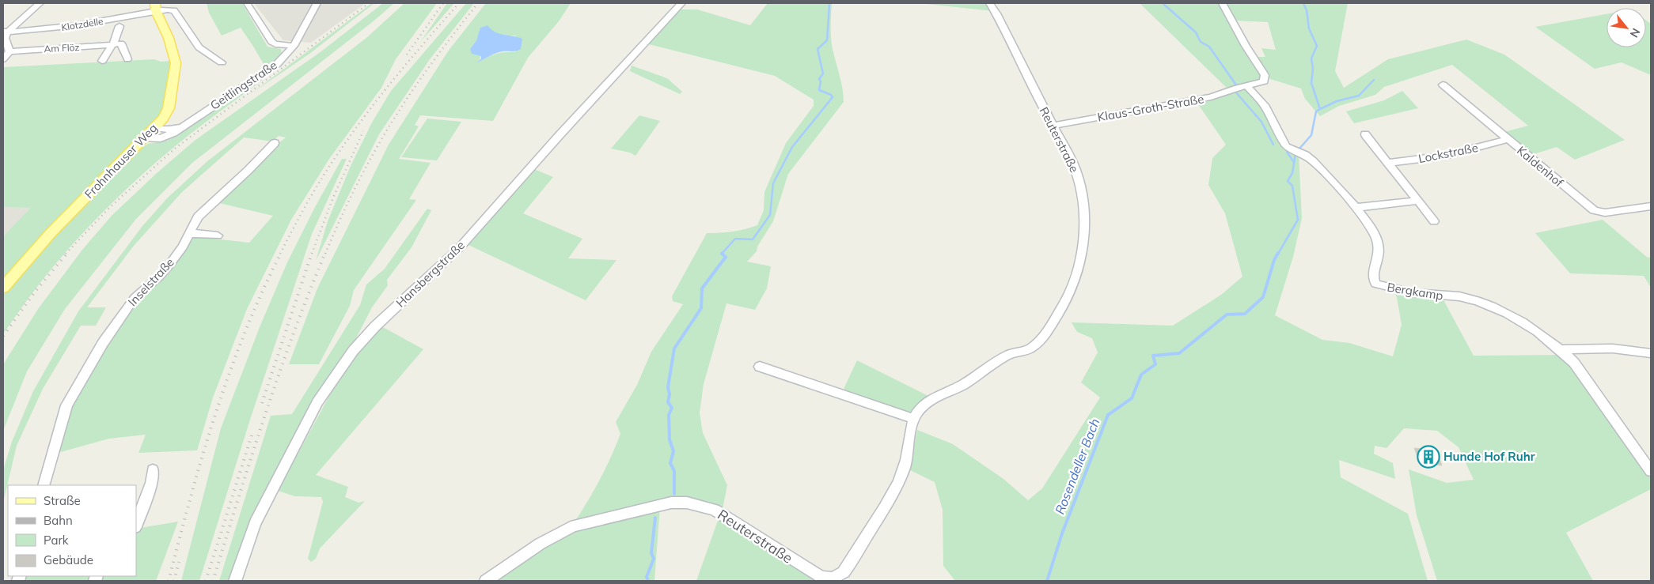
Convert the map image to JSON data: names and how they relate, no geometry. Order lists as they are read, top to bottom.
{
  "streets": {
    "main road": ["Frohnhauser Weg"],
    "street": [
      "Klotzdelle",
      "Am Flöz",
      "Geitlingstraße",
      "Klaus-Groth-Straße",
      "Reuterstraße",
      "Lockstraße",
      "Kaldenhof",
      "Hansbergstraße",
      "Inselstraße",
      "Bergkamp"
    ]
  },
  "crossings": [
    ["Klotzdelle", "Frohnhauser Weg"],
    ["Geitlingstraße", "Frohnhauser Weg"],
    ["Klaus-Groth-Straße", "Reuterstraße"],
    ["Klaus-Groth-Straße", "Bergkamp"],
    ["Lockstraße", "Kaldenhof"]
  ],
  "water": ["Rosendeller Bach"],
  "places": {
    "building": ["Hunde Hof Ruhr"]
  },
  "legend": [
    "Straße",
    "Bahn",
    "Park",
    "Gebäude"
  ],
  "north": "bottom right"
}
